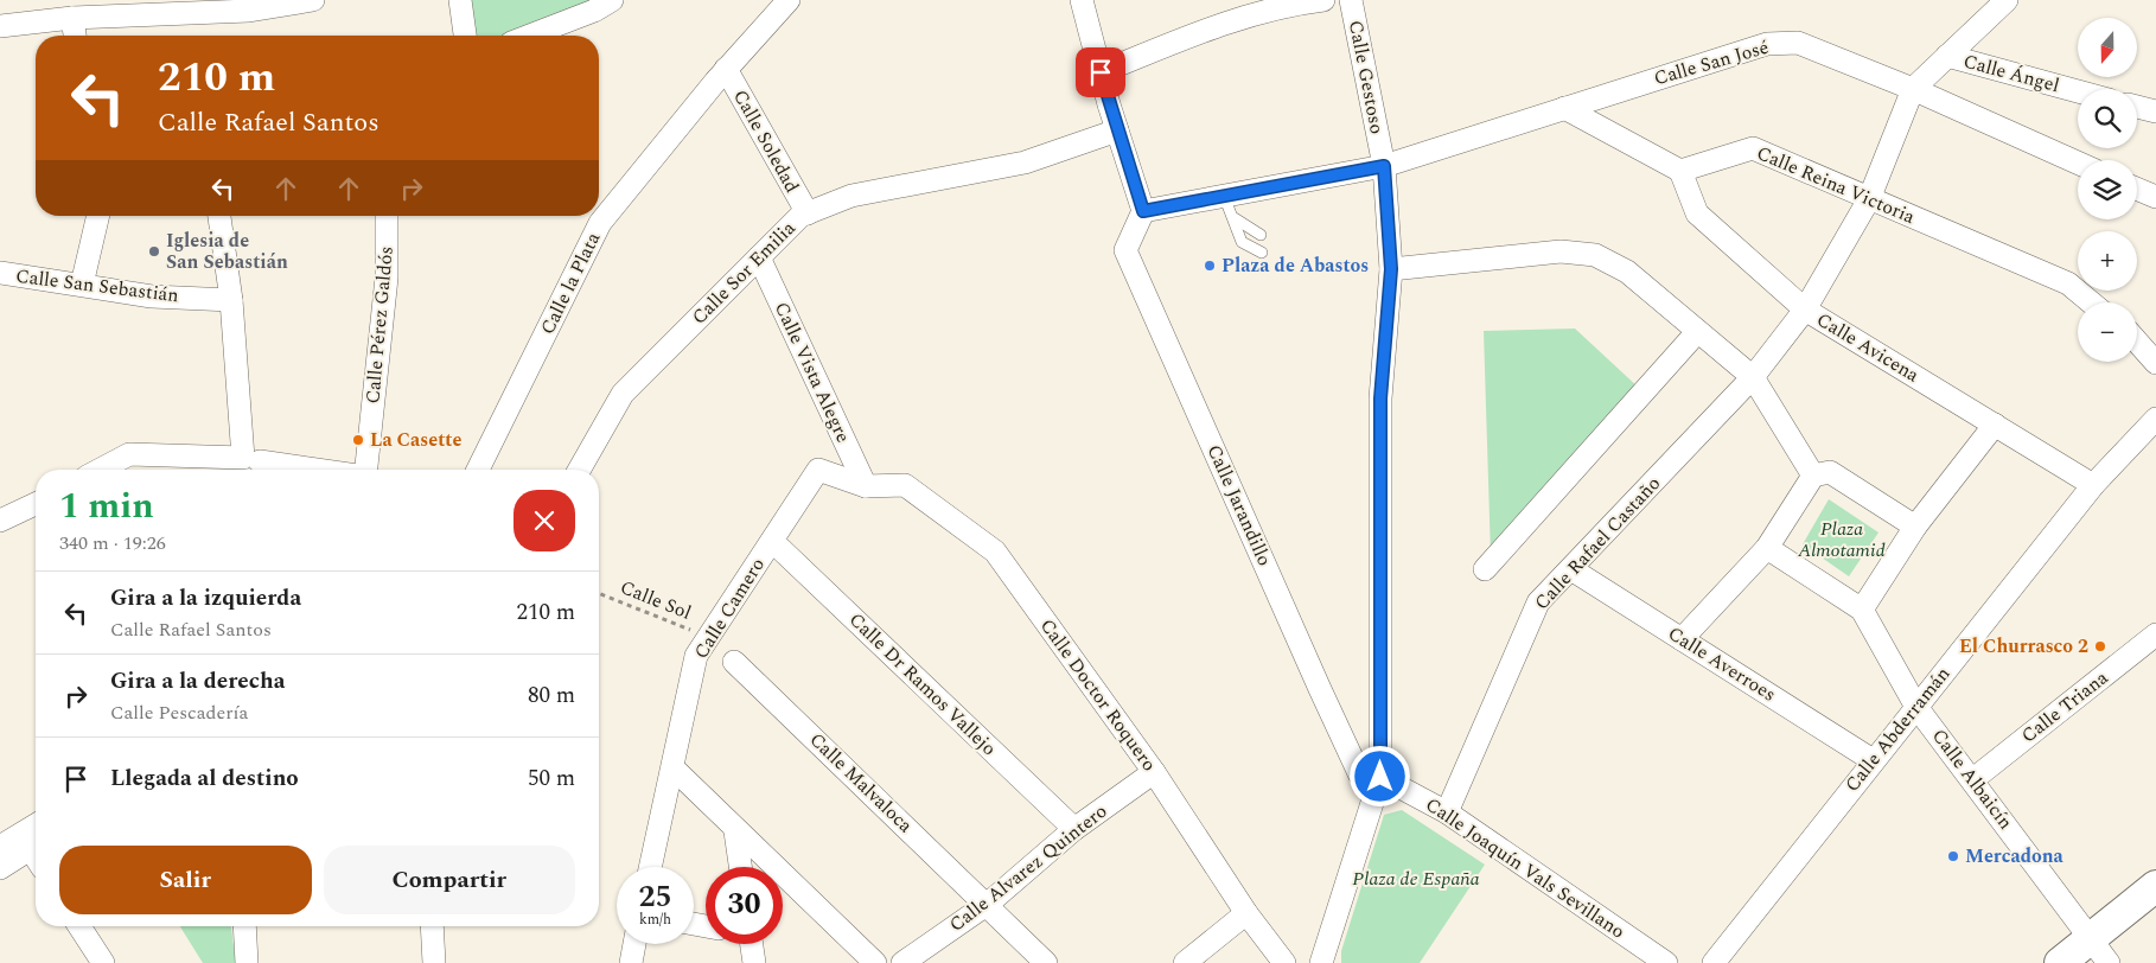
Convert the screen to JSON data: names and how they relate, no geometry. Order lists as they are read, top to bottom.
{
  "streets": {
    "street": [
      "Calle San José",
      "Calle Ángel",
      "Calle Gestoso",
      "Calle Soledad",
      "Calle Reina Victoria",
      "Calle Sor Emilia",
      "Calle la Plata",
      "Calle San Sebastián",
      "Calle Pérez Galdós",
      "Calle Avicena",
      "Calle Vista Alegre",
      "Calle Jarandillo",
      "Calle Rafael Castaño",
      "Calle Camero",
      "Calle Averroes",
      "Calle Dr Ramos Vallejo",
      "Calle Doctor Roquero",
      "Calle Triana",
      "Calle Abderramán",
      "Calle Albaicín",
      "Calle Malvaloca",
      "Calle Alvarez Quintero",
      "Calle Joaquín Vals Sevillano"
    ],
    "path": ["Calle Sol"]
  },
  "crossings": [
    ["Calle San José", "Calle Gestoso"],
    ["Calle San José", "Calle Jarandillo"],
    ["Calle San José", "Calle Rafael Castaño"],
    ["Calle Gestoso", "Calle Jarandillo"],
    ["Calle Gestoso", "Calle Joaquín Vals Sevillano"],
    ["Calle Soledad", "Calle Sor Emilia"],
    ["Calle Soledad", "Calle la Plata"],
    ["Calle Reina Victoria", "Calle Avicena"],
    ["Calle Reina Victoria", "Calle Rafael Castaño"],
    ["Calle Sor Emilia", "Calle Vista Alegre"],
    ["Calle Avicena", "Calle Rafael Castaño"],
    ["Calle Avicena", "Calle Abderramán"],
    ["Calle Vista Alegre", "Calle Camero"],
    ["Calle Vista Alegre", "Calle Doctor Roquero"],
    ["Calle Jarandillo", "Calle Joaquín Vals Sevillano"],
    ["Calle Rafael Castaño", "Calle Averroes"],
    ["Calle Rafael Castaño", "Calle Joaquín Vals Sevillano"],
    ["Calle Sol", "Calle Camero"],
    ["Calle Camero", "Calle Dr Ramos Vallejo"],
    ["Calle Camero", "Calle Doctor Roquero"],
    ["Calle Averroes", "Calle Abderramán"],
    ["Calle Dr Ramos Vallejo", "Calle Alvarez Quintero"],
    ["Calle Doctor Roquero", "Calle Alvarez Quintero"],
    ["Calle Triana", "Calle Albaicín"],
    ["Calle Abderramán", "Calle Albaicín"],
    ["Calle Malvaloca", "Calle Alvarez Quintero"]
  ],
  "parks": ["Plaza Almotamid", "Plaza de España"],
  "places": [
    "Iglesia de San Sebastián",
    "Plaza de Abastos",
    "La Casette",
    "El Churrasco 2",
    "Mercadona"
  ],
  "north": "bottom",
  "page": {
    "map_buttons": ["+", "−"],
    "turn": ["210 m", "Calle Rafael Santos"],
    "heading": ["1 min", "340 m · 19:26"],
    "list": [
      {
        "name": "Gira a la izquierda",
        "note": "Calle Rafael Santos",
        "value": "210 m"
      },
      {
        "name": "Gira a la derecha",
        "note": "Calle Pescadería",
        "value": "80 m"
      },
      {
        "name": "Llegada al destino",
        "value": "50 m"
      }
    ],
    "buttons": ["Salir", "Compartir"],
    "speed": "25 km/h",
    "limit": "30"
  }
}
